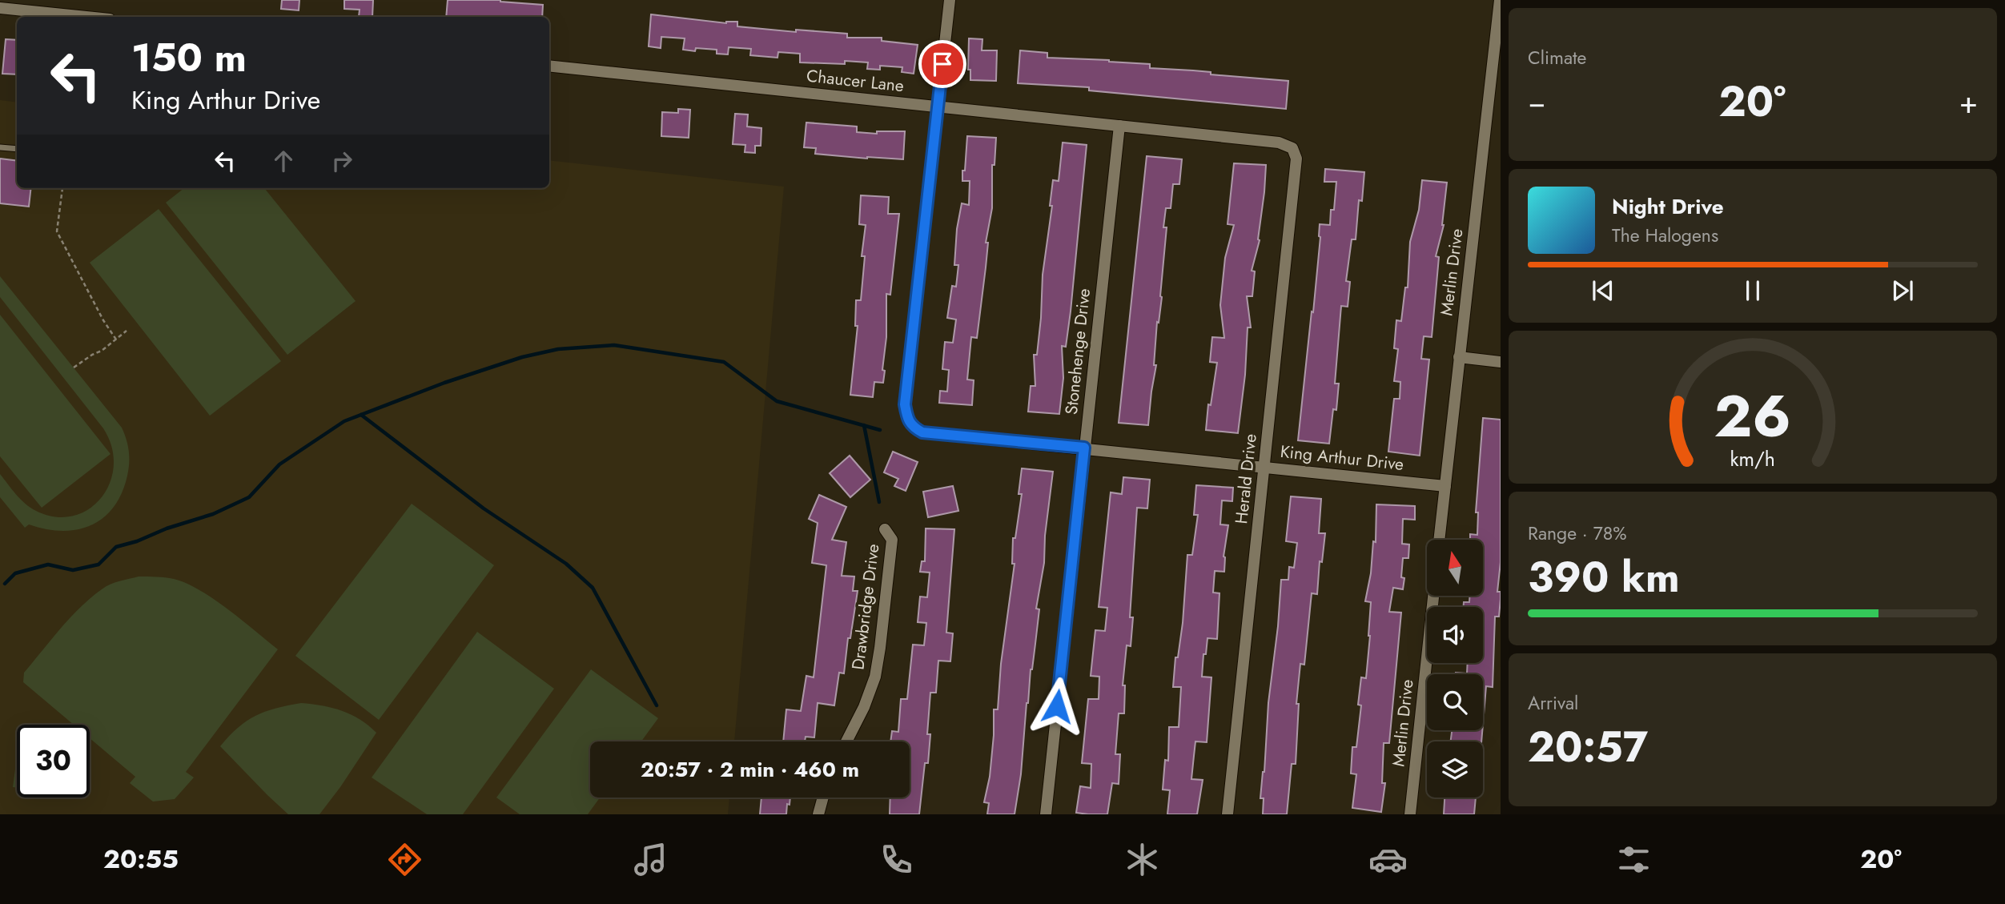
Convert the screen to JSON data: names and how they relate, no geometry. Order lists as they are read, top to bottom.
{
  "streets": {
    "street": [
      "Chaucer Lane",
      "Merlin Drive",
      "Stonehenge Drive",
      "King Arthur Drive",
      "Herald Drive",
      "Drawbridge Drive"
    ]
  },
  "crossings": [
    ["Chaucer Lane", "Stonehenge Drive"],
    ["Chaucer Lane", "King Arthur Drive"],
    ["Chaucer Lane", "Herald Drive"],
    ["Merlin Drive", "King Arthur Drive"],
    ["Stonehenge Drive", "King Arthur Drive"],
    ["King Arthur Drive", "Herald Drive"]
  ],
  "north": "top",
  "page": {
    "tile": [
      "Climate",
      ["Range · 78%", "390 km"],
      ["Arrival", "20:57"]
    ],
    "turn": ["150 m", "King Arthur Drive"],
    "heat": ["−", "20°", "+"],
    "song": ["Night Drive", "The Halogens"],
    "limit": "30",
    "trip": "20:57 · 2 min · 460 m",
    "tabs": ["20:55", "20°"],
    "gauge": ["26", "km/h"]
  }
}
